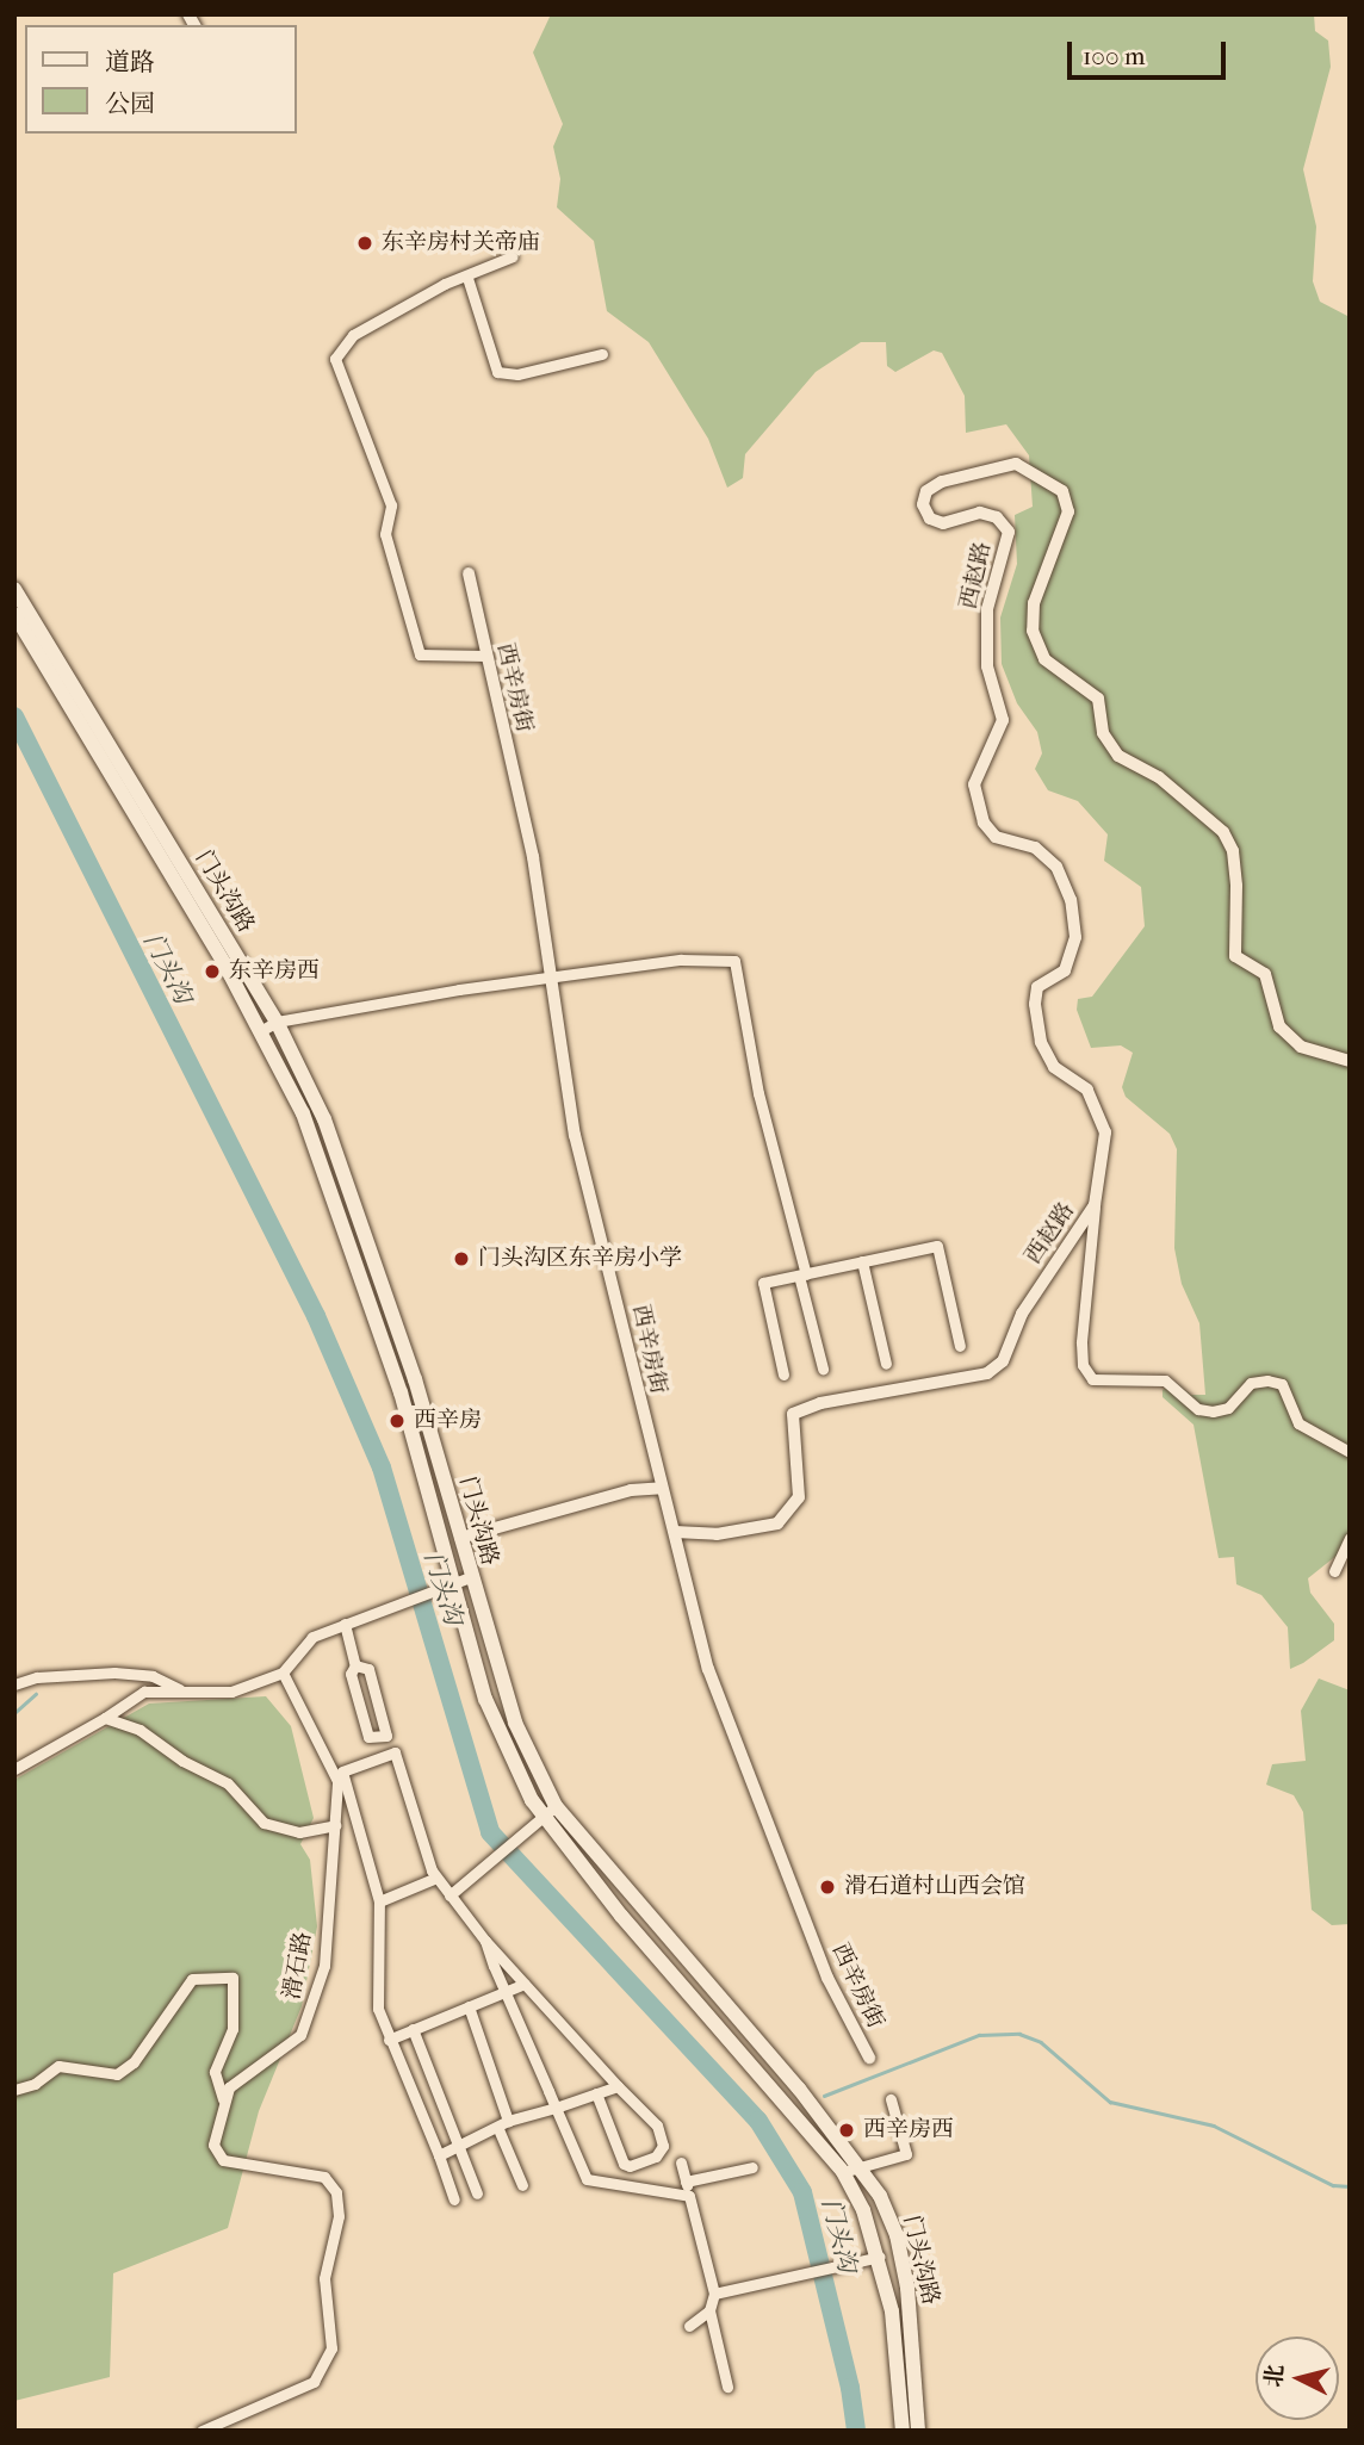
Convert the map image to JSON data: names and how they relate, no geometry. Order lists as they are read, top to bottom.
{
  "streets": {
    "main road": ["门头沟路"],
    "street": ["西赵路", "西辛房街", "滑石路"]
  },
  "crossings": [
    ["西赵路", "西辛房街"]
  ],
  "water": ["门头沟"],
  "places": [
    "东辛房村关帝庙",
    "东辛房西",
    "门头沟区东辛房小学",
    "西辛房",
    "滑石道村山西会馆",
    "西辛房西"
  ],
  "legend": ["道路", "公园"],
  "scale_bar": "100 m",
  "north": "left"
}
